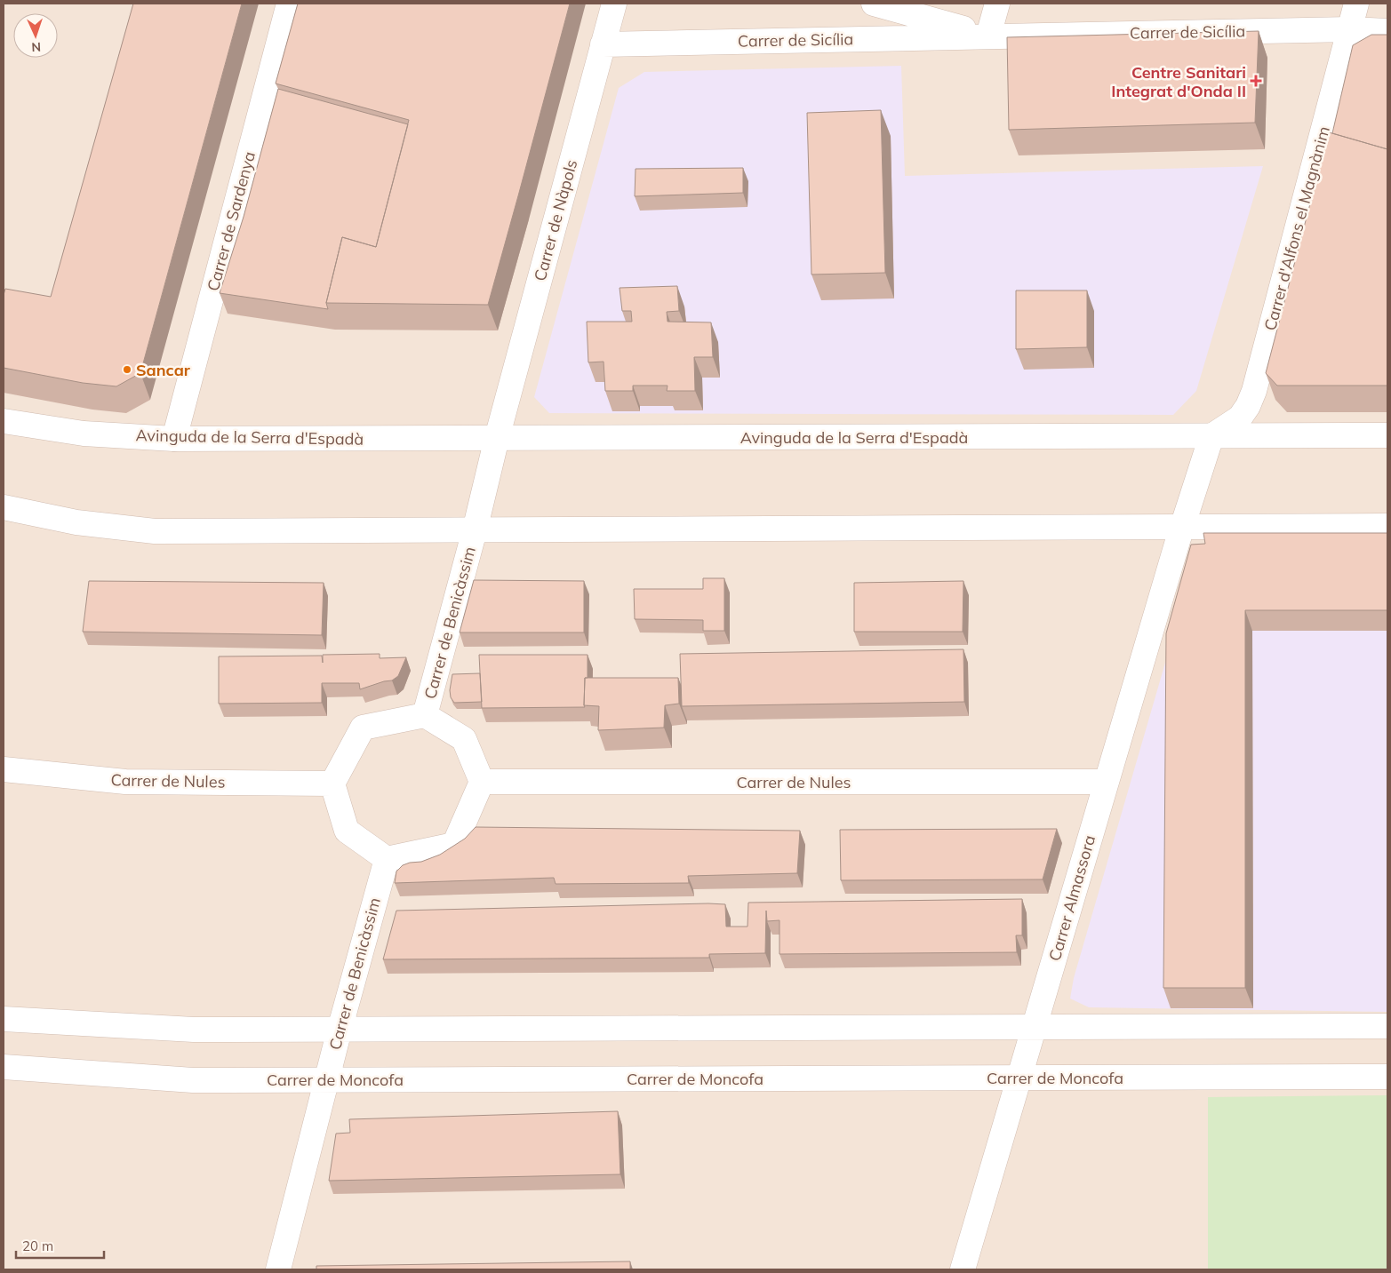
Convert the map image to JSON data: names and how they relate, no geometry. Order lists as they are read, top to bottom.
{
  "streets": {
    "street": [
      "Carrer de Sicília",
      "Carrer de Nàpols",
      "Carrer de Sardenya",
      "Carrer d'Alfons el Magnànim",
      "Avinguda de la Serra d'Espadà",
      "Carrer de Benicàssim",
      "Carrer de Nules",
      "Carrer Almassora",
      "Carrer de Moncofa"
    ]
  },
  "crossings": [
    ["Carrer de Sicília", "Carrer de Nàpols"],
    ["Carrer de Sicília", "Carrer d'Alfons el Magnànim"],
    ["Carrer de Nàpols", "Avinguda de la Serra d'Espadà"],
    ["Carrer de Sardenya", "Avinguda de la Serra d'Espadà"],
    ["Carrer d'Alfons el Magnànim", "Avinguda de la Serra d'Espadà"],
    ["Carrer de Benicàssim", "Carrer de Nules"],
    ["Carrer de Benicàssim", "Carrer de Moncofa"],
    ["Carrer de Nules", "Carrer Almassora"],
    ["Carrer Almassora", "Carrer de Moncofa"]
  ],
  "places": {
    "health": ["Centre Sanitari Integrat d'Onda II"],
    "other": ["Sancar"]
  },
  "scale_bar": "20 m",
  "north": "bottom"
}
